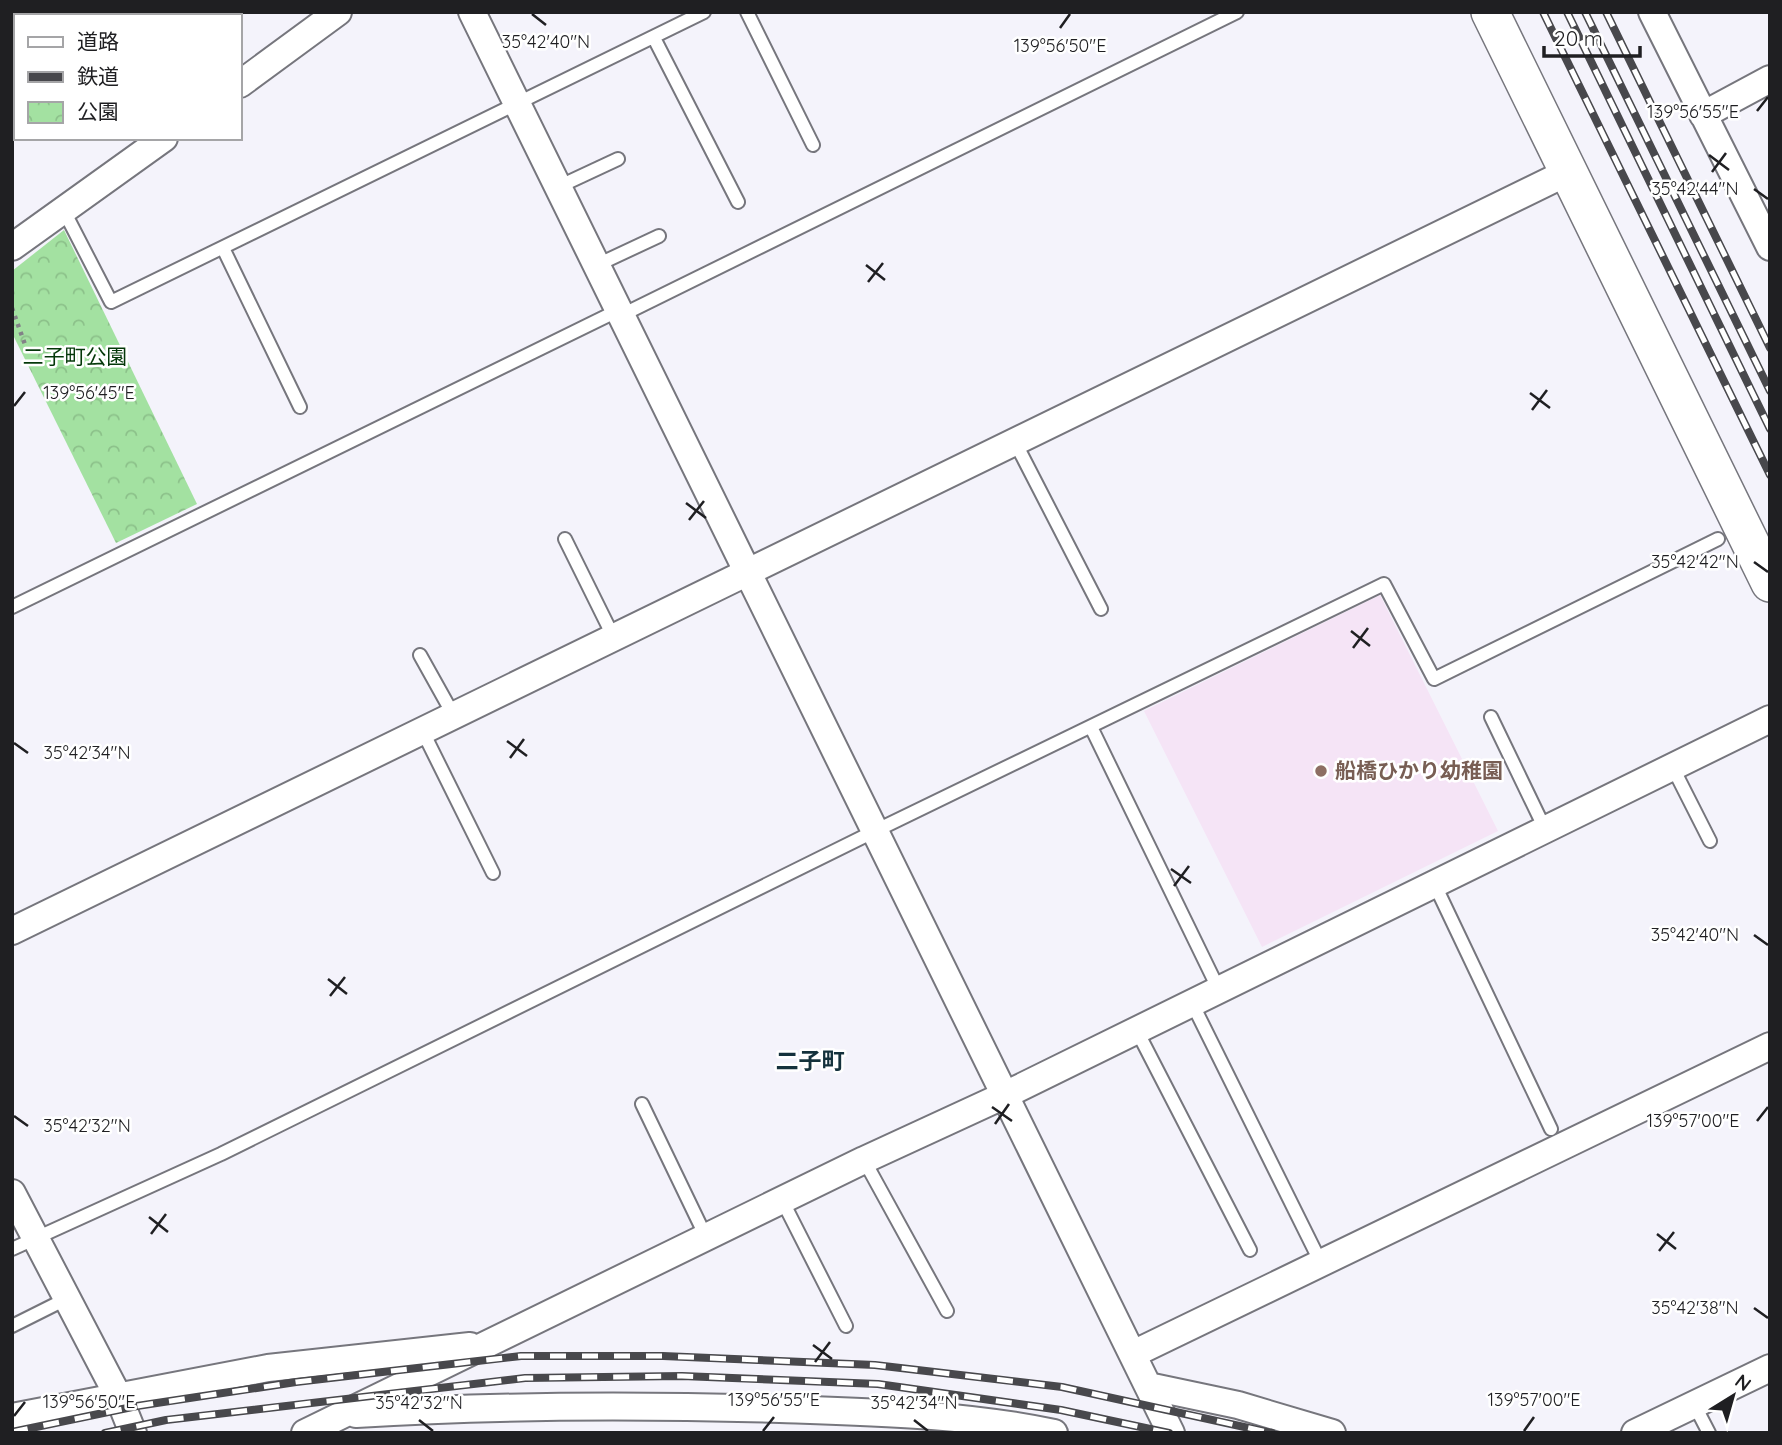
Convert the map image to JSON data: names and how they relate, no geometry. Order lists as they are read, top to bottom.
{
  "districts": ["二子町"],
  "parks": ["二子町公園"],
  "places": ["船橋ひかり幼稚園"],
  "legend": ["道路", "鉄道", "公園"],
  "scale_bar": "20 m",
  "north": "top right",
  "coordinates": [
    "35°42'40\"N",
    "139°56'50\"E",
    "139°56'55\"E",
    "35°42'44\"N",
    "139°56'45\"E",
    "35°42'42\"N",
    "35°42'34\"N",
    "139°57'00\"E",
    "35°42'32\"N",
    "35°42'38\"N"
  ]
}
